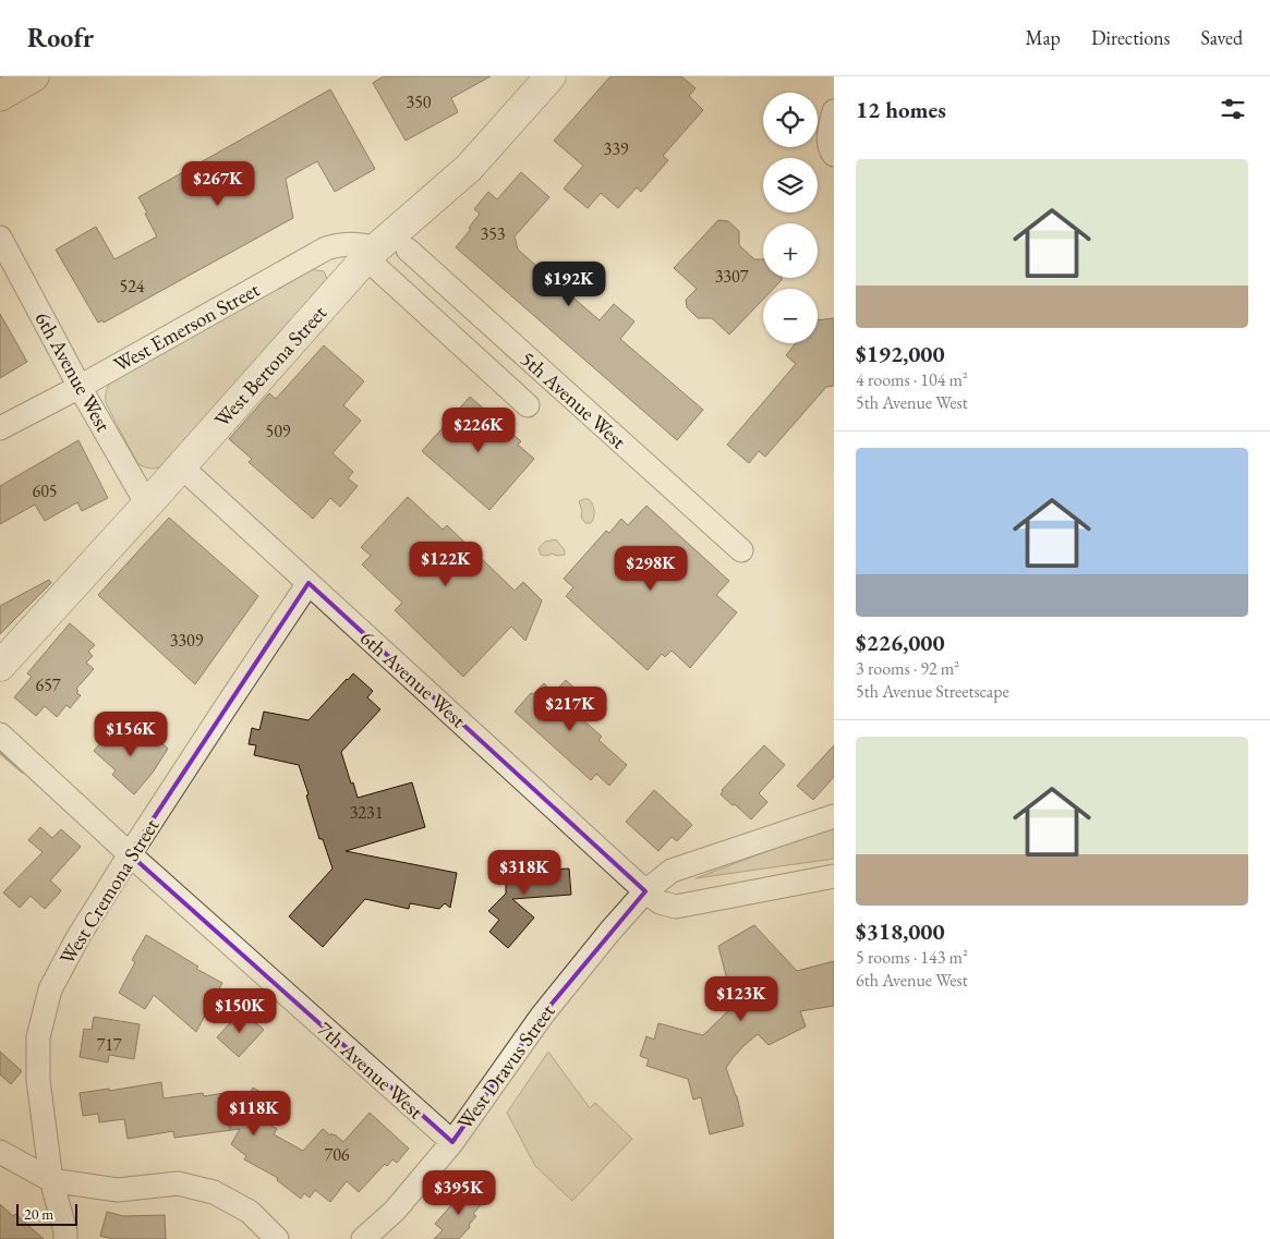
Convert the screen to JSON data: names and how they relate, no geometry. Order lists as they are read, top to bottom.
{
  "streets": {
    "street": [
      "West Emerson Street",
      "West Bertona Street",
      "6th Avenue West",
      "5th Avenue West",
      "West Cremona Street",
      "West Dravus Street",
      "7th Avenue West"
    ]
  },
  "crossings": [
    ["West Emerson Street", "West Bertona Street"],
    ["West Emerson Street", "6th Avenue West"],
    ["West Bertona Street", "6th Avenue West"],
    ["6th Avenue West", "West Cremona Street"],
    ["6th Avenue West", "West Dravus Street"],
    ["West Cremona Street", "7th Avenue West"],
    ["West Dravus Street", "7th Avenue West"]
  ],
  "house_numbers": [
    "350",
    "339",
    "353",
    "3307",
    "524",
    "509",
    "605",
    "3309",
    "657",
    "3231",
    "717",
    "706"
  ],
  "scale_bar": "20 m",
  "page": {
    "header": "Roofr",
    "nav": ["Map", "Directions", "Saved"],
    "heading": "12 homes",
    "map_buttons": ["+", "−"],
    "list": [
      {
        "name": "$192,000",
        "note": "4 rooms · 104 m² · 5th Avenue West"
      },
      {
        "name": "$226,000",
        "note": "3 rooms · 92 m² · 5th Avenue Streetscape"
      },
      {
        "name": "$318,000",
        "note": "5 rooms · 143 m² · 6th Avenue West"
      }
    ],
    "price": [
      "$267K",
      "$192K",
      "$226K",
      "$122K",
      "$298K",
      "$217K",
      "$156K",
      "$318K",
      "$123K",
      "$150K",
      "$118K",
      "$395K"
    ],
    "scale": "20 m"
  }
}
